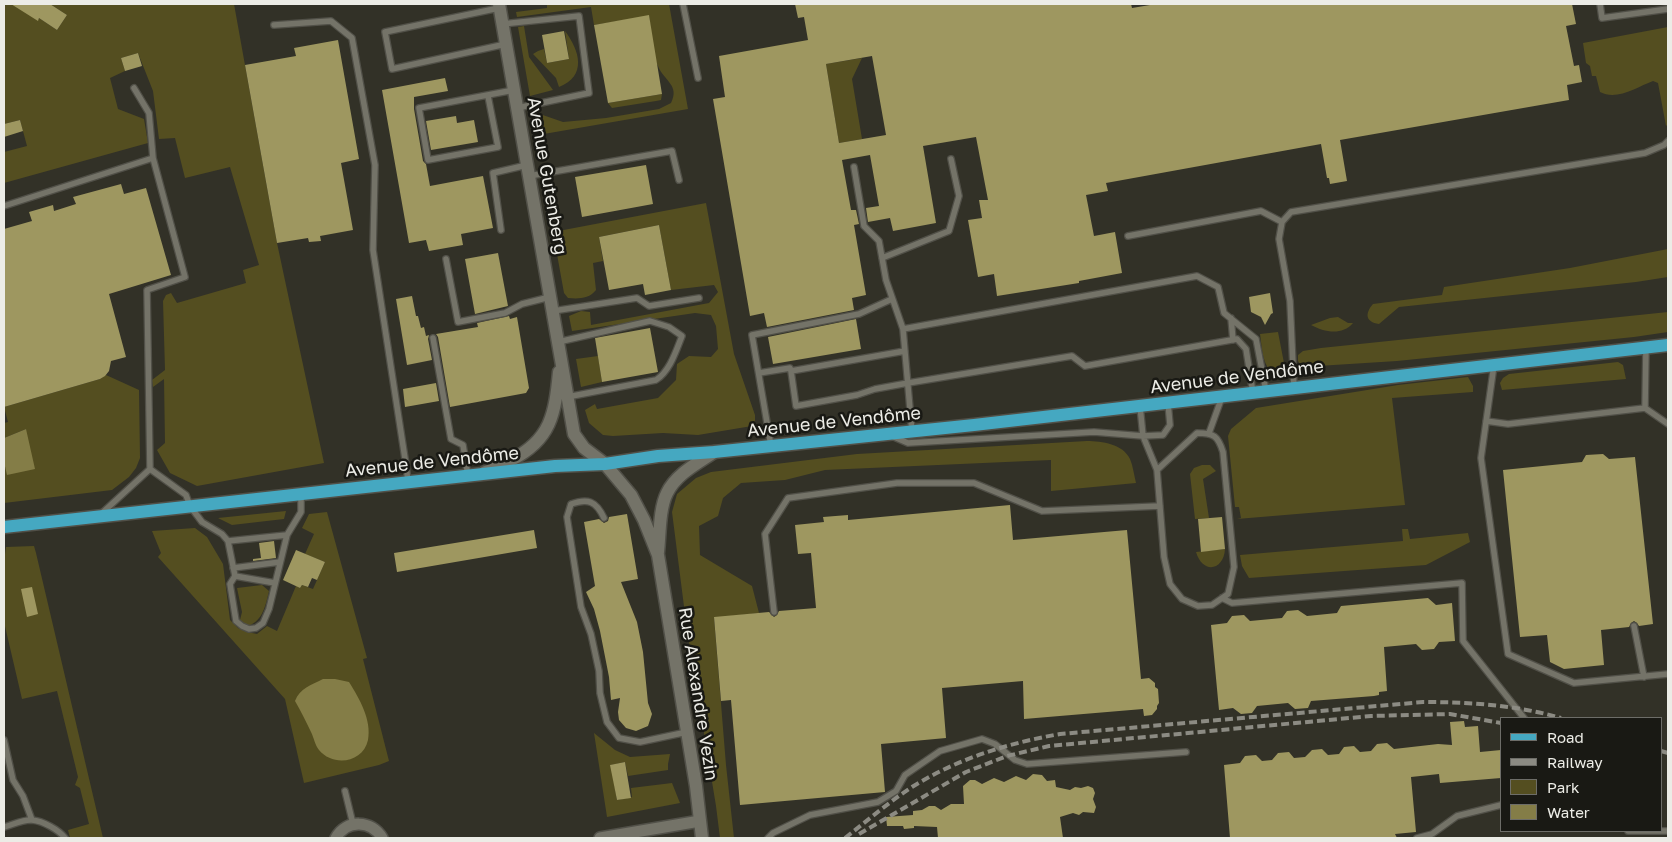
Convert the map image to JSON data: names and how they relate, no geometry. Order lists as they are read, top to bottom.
{
  "streets": {
    "main road": ["Avenue Gutenberg", "Avenue de Vendôme", "Rue Alexandre Vezin"]
  },
  "crossings": [
    ["Avenue Gutenberg", "Avenue de Vendôme"],
    ["Avenue Gutenberg", "Rue Alexandre Vezin"],
    ["Avenue de Vendôme", "Rue Alexandre Vezin"]
  ],
  "legend": [
    "Road",
    "Railway",
    "Park",
    "Water"
  ]
}
